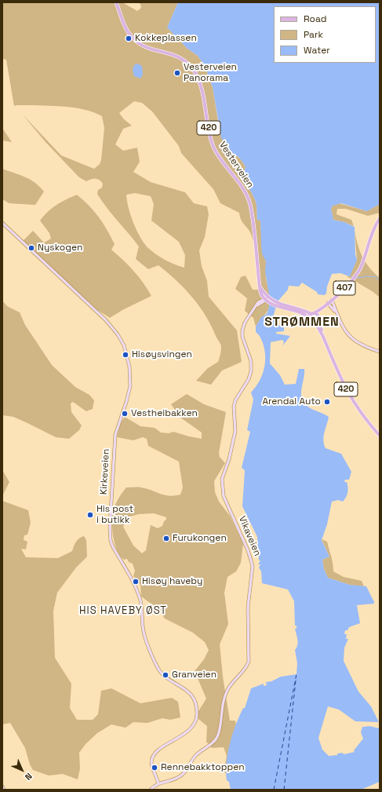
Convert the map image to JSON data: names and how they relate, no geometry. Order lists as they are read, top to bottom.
{
  "streets": {
    "main road": [
      "420",
      "Vesterveien",
      "407",
      "Kirkeveien",
      "Vikaveien"
    ]
  },
  "crossings": [
    ["420", "Vesterveien"],
    ["420", "407"],
    ["420", "Vikaveien"],
    ["Vesterveien", "Vikaveien"],
    ["Kirkeveien", "Vikaveien"]
  ],
  "districts": ["STRØMMEN", "HIS HAVEBY ØST"],
  "places": [
    "Kokkeplassen",
    "Vesterveien Panorama",
    "Nyskogen",
    "Hisøysvingen",
    "Arendal Auto",
    "Vestheibakken",
    "His post i butikk",
    "Furukongen",
    "Hisøy haveby",
    "Granveien",
    "Rennebakktoppen"
  ],
  "legend": ["Road", "Park", "Water"],
  "north": "bottom right"
}
